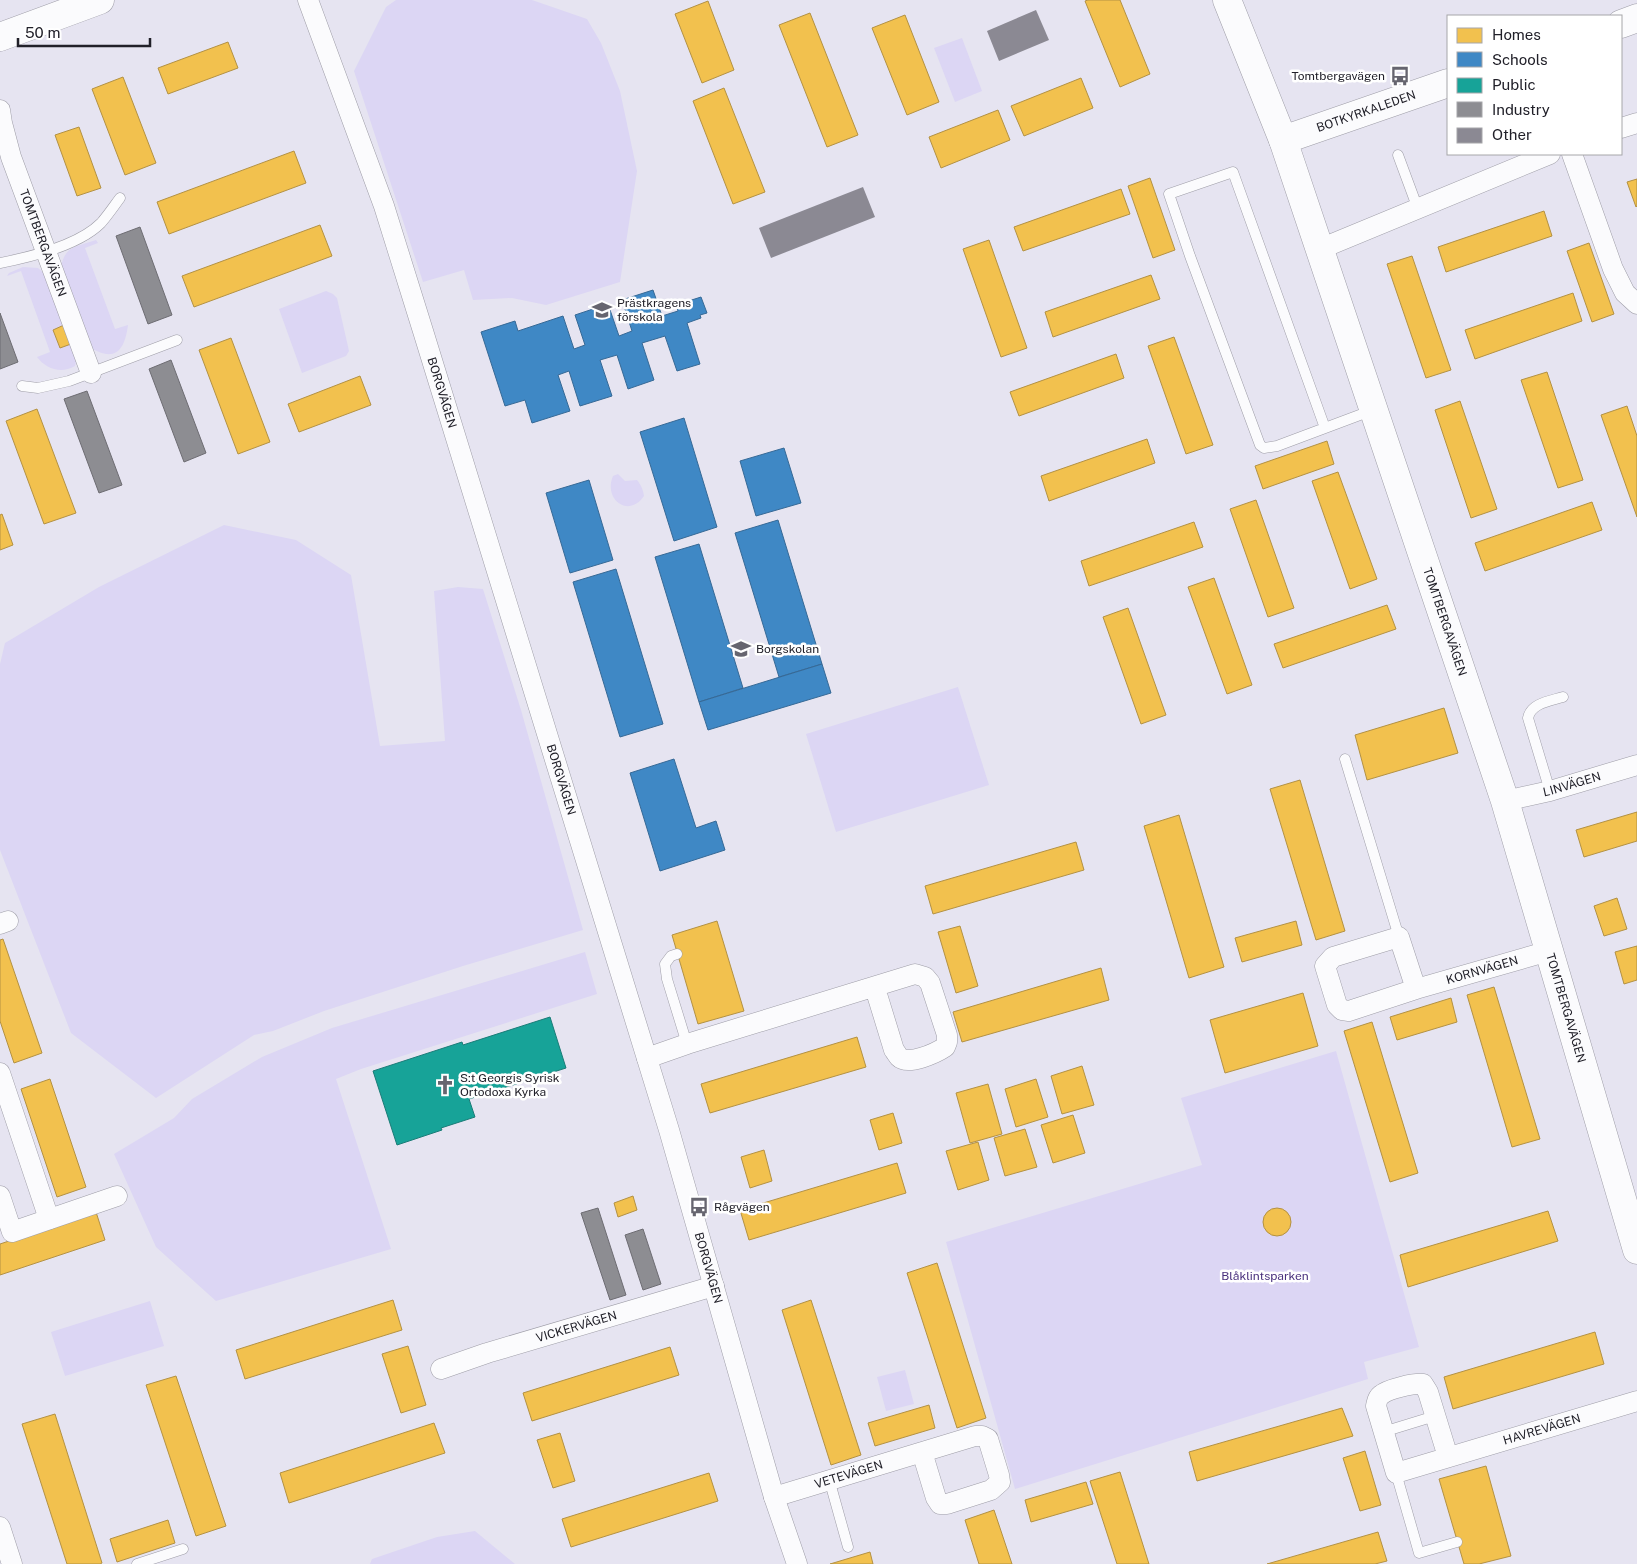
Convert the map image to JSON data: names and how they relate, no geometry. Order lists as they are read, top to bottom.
{
  "streets": {
    "street": [
      "BOTKYRKALEDEN",
      "TOMTBERGAVÄGEN",
      "BORGVÄGEN",
      "LINVÄGEN",
      "KORNVÄGEN",
      "VICKERVÄGEN",
      "HAVREVÄGEN",
      "VETEVÄGEN"
    ]
  },
  "crossings": [
    ["BOTKYRKALEDEN", "TOMTBERGAVÄGEN"],
    ["TOMTBERGAVÄGEN", "LINVÄGEN"],
    ["TOMTBERGAVÄGEN", "KORNVÄGEN"],
    ["BORGVÄGEN", "VICKERVÄGEN"],
    ["BORGVÄGEN", "VETEVÄGEN"]
  ],
  "parks": ["Blåklintsparken"],
  "places": {
    "bus stop": ["Tomtbergavägen", "Rågvägen"],
    "school or university": ["Prästkragens förskola", "Borgskolan"],
    "church": ["S:t Georgis Syrisk Ortodoxa Kyrka"]
  },
  "legend": [
    "Homes",
    "Schools",
    "Public",
    "Industry",
    "Other"
  ],
  "scale_bar": "50 m"
}
